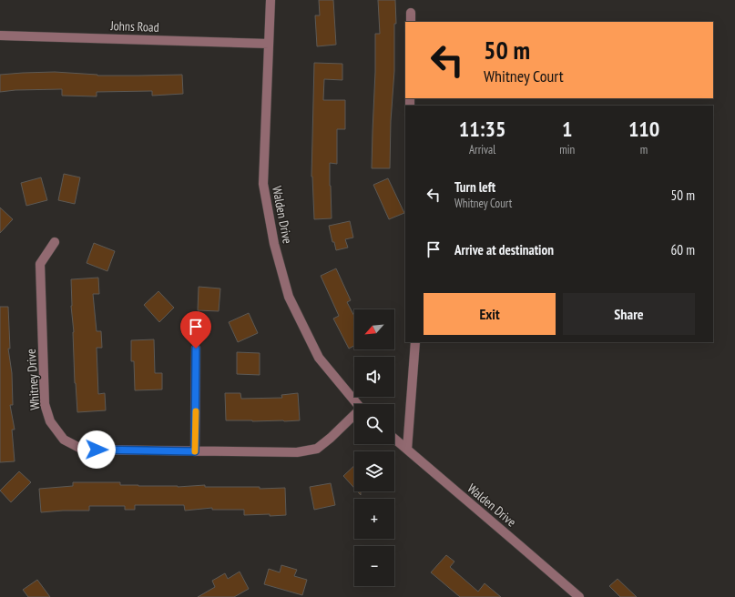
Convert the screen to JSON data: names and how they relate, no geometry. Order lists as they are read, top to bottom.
{
  "streets": {
    "street": ["Johns Road", "Walden Drive", "Whitney Drive"]
  },
  "crossings": [
    ["Johns Road", "Walden Drive"]
  ],
  "north": "bottom left",
  "page": {
    "turn": ["50 m", "Whitney Court"],
    "eta": [
      "11:35",
      "Arrival",
      "1",
      "min",
      "110",
      "m"
    ],
    "list": [
      {
        "name": "Turn left",
        "note": "Whitney Court",
        "value": "50 m"
      },
      {
        "name": "Arrive at destination",
        "value": "60 m"
      }
    ],
    "buttons": ["Exit", "Share"],
    "map_buttons": ["+", "−"]
  }
}
